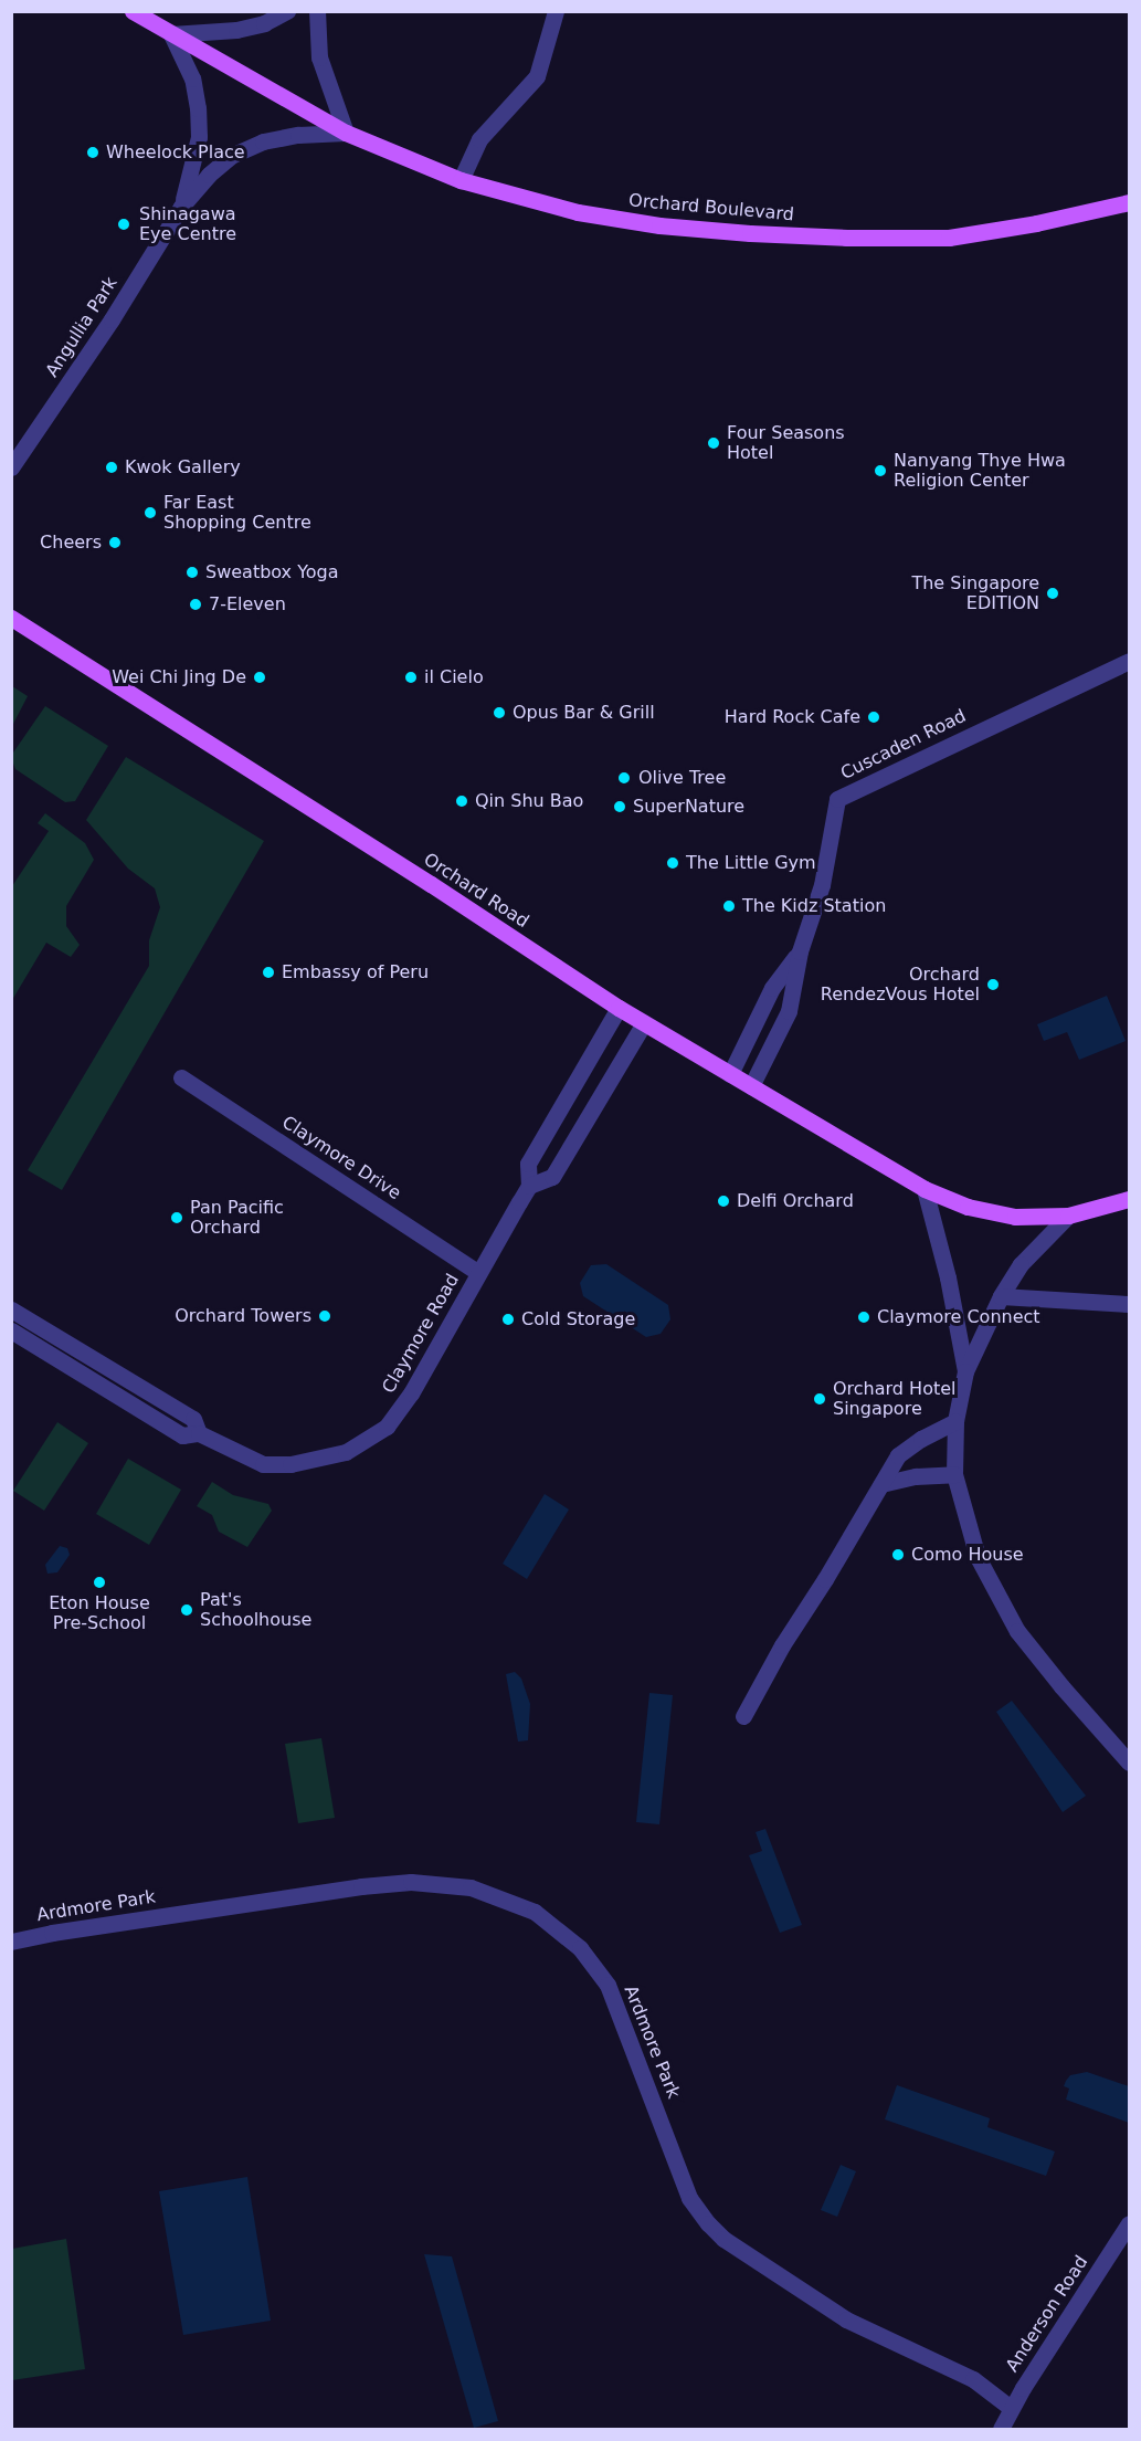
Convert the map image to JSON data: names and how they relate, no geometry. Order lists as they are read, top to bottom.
{
  "streets": {
    "main road": ["Orchard Boulevard", "Orchard Road"],
    "street": [
      "Angullia Park",
      "Cuscaden Road",
      "Claymore Drive",
      "Claymore Road",
      "Ardmore Park",
      "Anderson Road"
    ]
  },
  "crossings": [
    ["Orchard Boulevard", "Angullia Park"],
    ["Cuscaden Road", "Orchard Road"],
    ["Orchard Road", "Claymore Road"],
    ["Claymore Drive", "Claymore Road"],
    ["Ardmore Park", "Anderson Road"]
  ],
  "places": [
    "Wheelock Place",
    "Shinagawa Eye Centre",
    "Four Seasons Hotel",
    "Kwok Gallery",
    "Nanyang Thye Hwa Religion Center",
    "Far East Shopping Centre",
    "Cheers",
    "Sweatbox Yoga",
    "The Singapore EDITION",
    "7-Eleven",
    "Wei Chi Jing De",
    "il Cielo",
    "Opus Bar & Grill",
    "Hard Rock Cafe",
    "Olive Tree",
    "Qin Shu Bao",
    "SuperNature",
    "The Little Gym",
    "The Kidz Station",
    "Embassy of Peru",
    "Orchard RendezVous Hotel",
    "Delfi Orchard",
    "Pan Pacific Orchard",
    "Orchard Towers",
    "Claymore Connect",
    "Cold Storage",
    "Orchard Hotel Singapore",
    "Como House",
    "Eton House Pre-School",
    "Pat's Schoolhouse"
  ]
}
